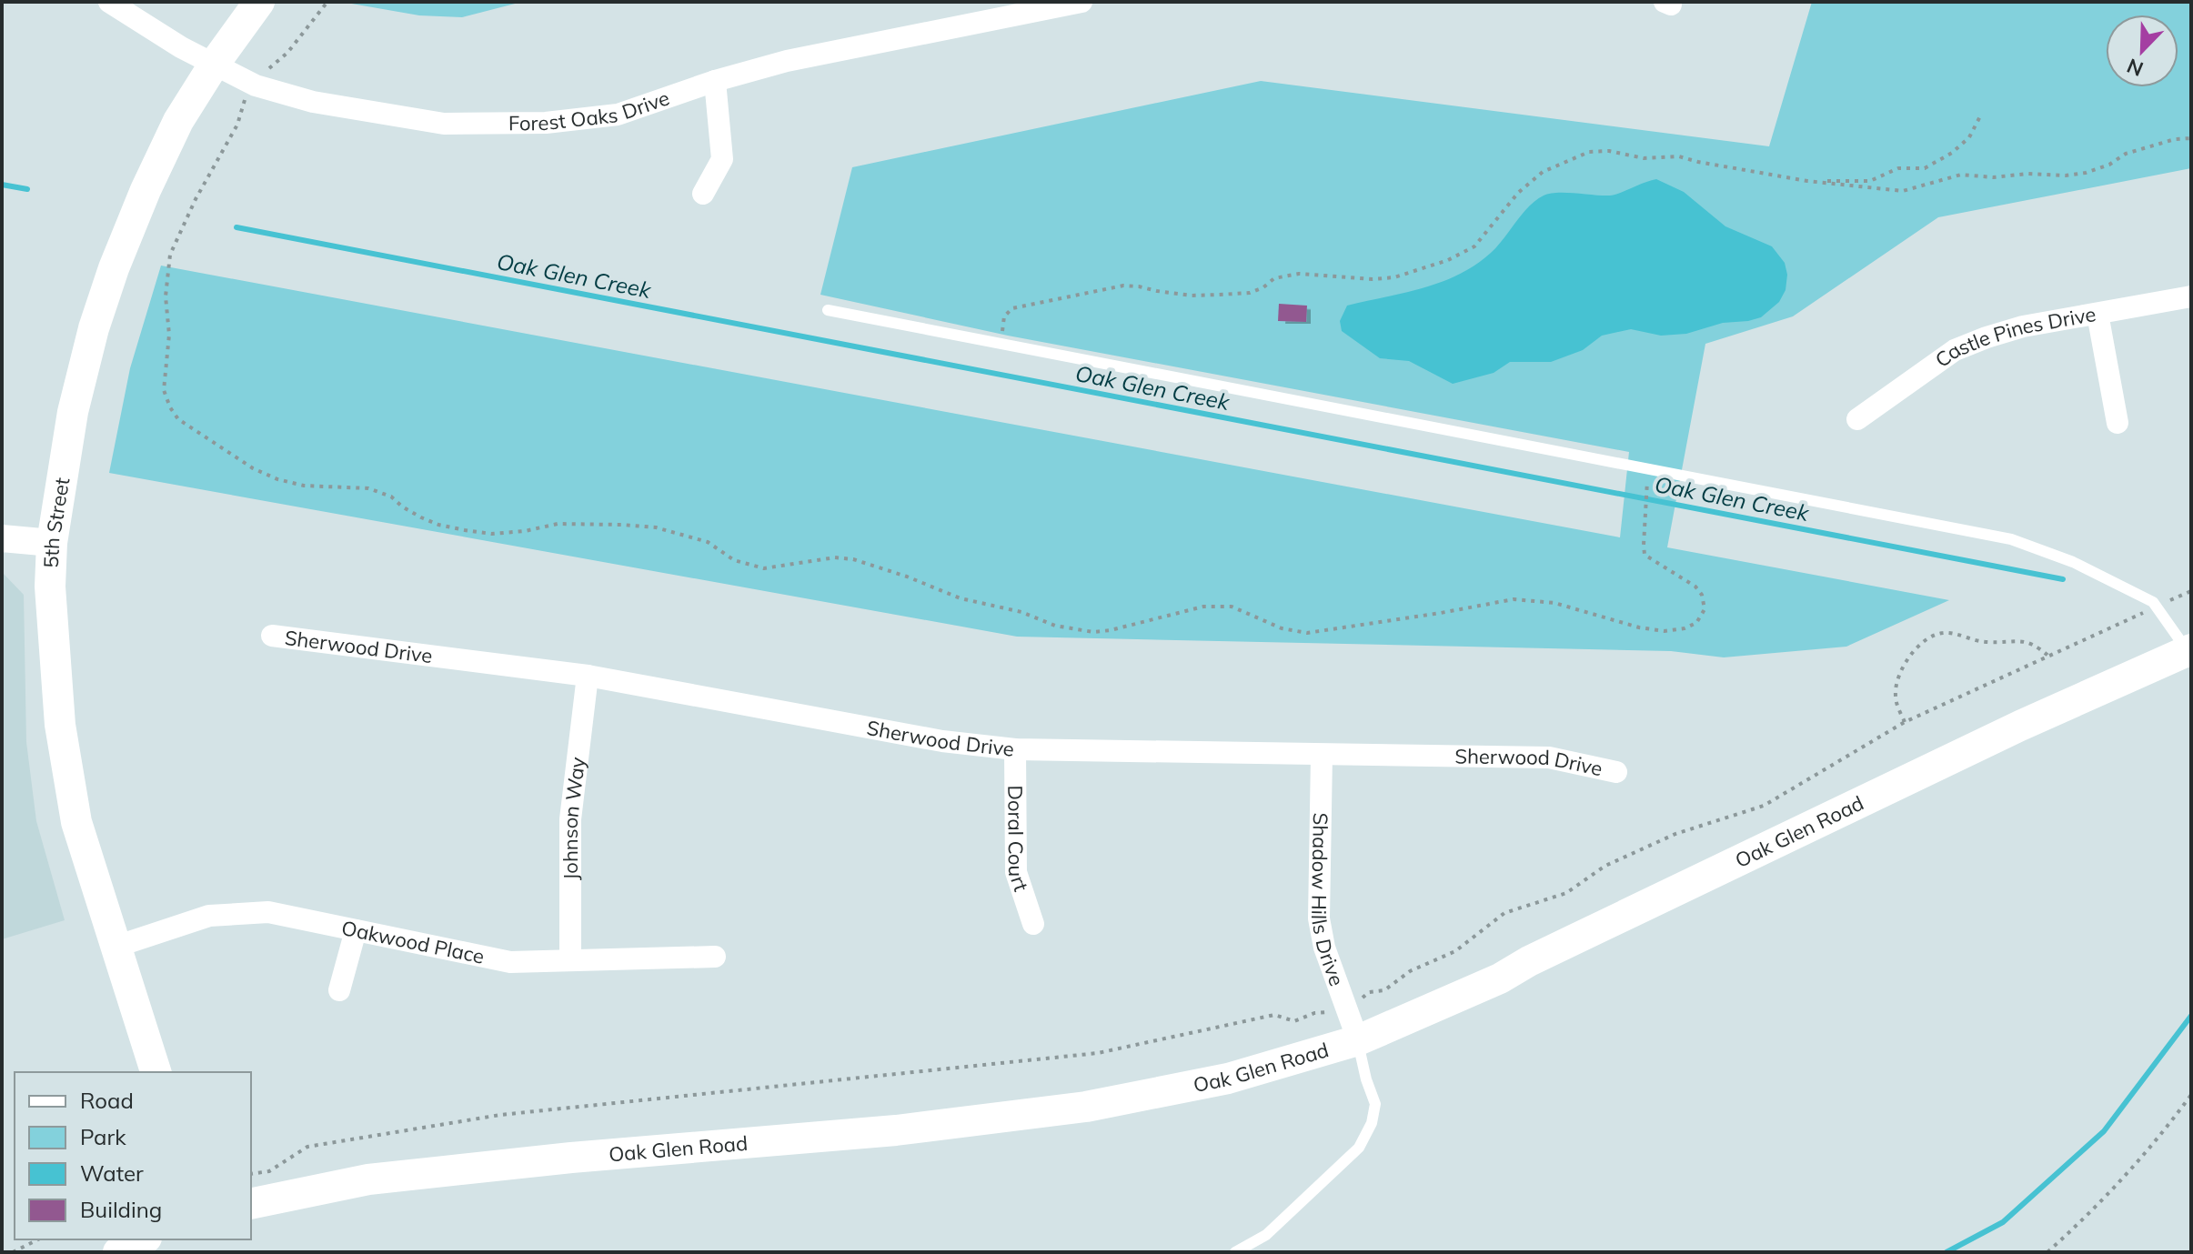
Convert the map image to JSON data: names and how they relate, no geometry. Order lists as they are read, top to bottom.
{
  "streets": {
    "main road": ["5th Street", "Oak Glen Road"],
    "street": [
      "Forest Oaks Drive",
      "Castle Pines Drive",
      "Sherwood Drive",
      "Johnson Way",
      "Doral Court",
      "Shadow Hills Drive",
      "Oakwood Place"
    ]
  },
  "crossings": [
    ["Forest Oaks Drive", "5th Street"],
    ["5th Street", "Oakwood Place"],
    ["Sherwood Drive", "Johnson Way"],
    ["Sherwood Drive", "Doral Court"],
    ["Sherwood Drive", "Shadow Hills Drive"],
    ["Johnson Way", "Oakwood Place"],
    ["Oak Glen Road", "Shadow Hills Drive"]
  ],
  "water": ["Oak Glen Creek"],
  "legend": [
    "Road",
    "Park",
    "Water",
    "Building"
  ],
  "north": "bottom left"
}
